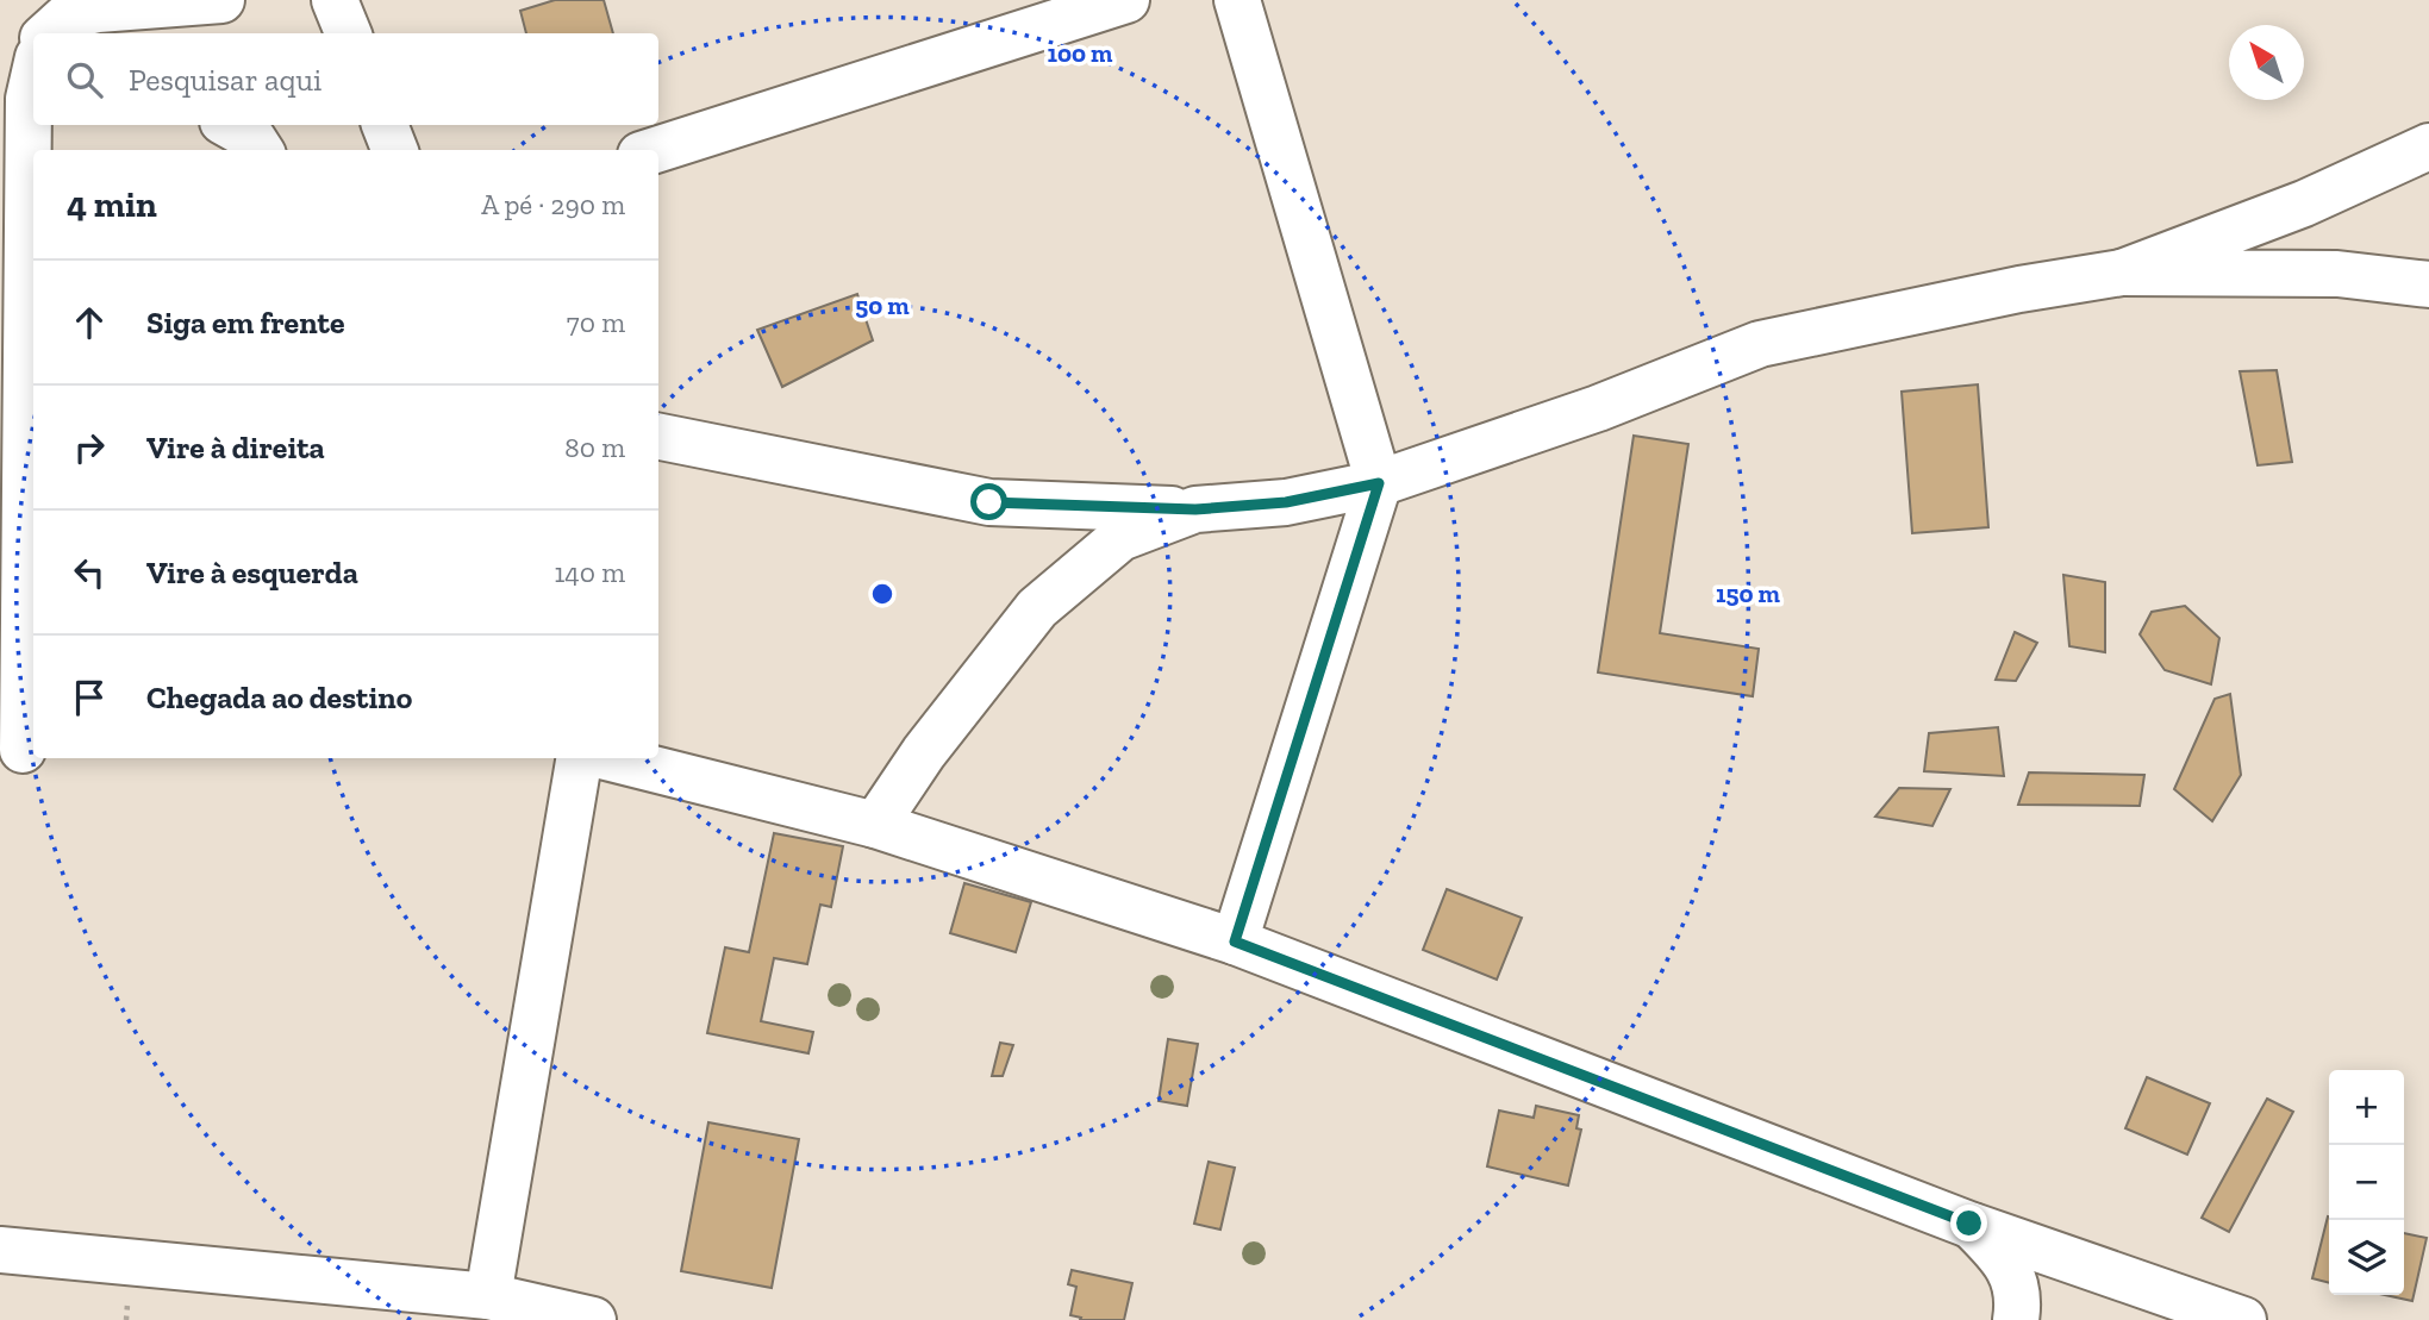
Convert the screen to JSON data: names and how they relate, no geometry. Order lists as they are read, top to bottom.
{
  "north": "top left",
  "page": {
    "search": "Pesquisar aqui",
    "heading": ["4 min", "A pé · 290 m"],
    "list": [
      ["Siga em frente", "70 m"],
      ["Vire à direita", "80 m"],
      ["Vire à esquerda", "140 m"],
      "Chegada ao destino"
    ],
    "map_buttons": ["+", "−"]
  },
  "rings": ["100 m", "50 m", "150 m"]
}
